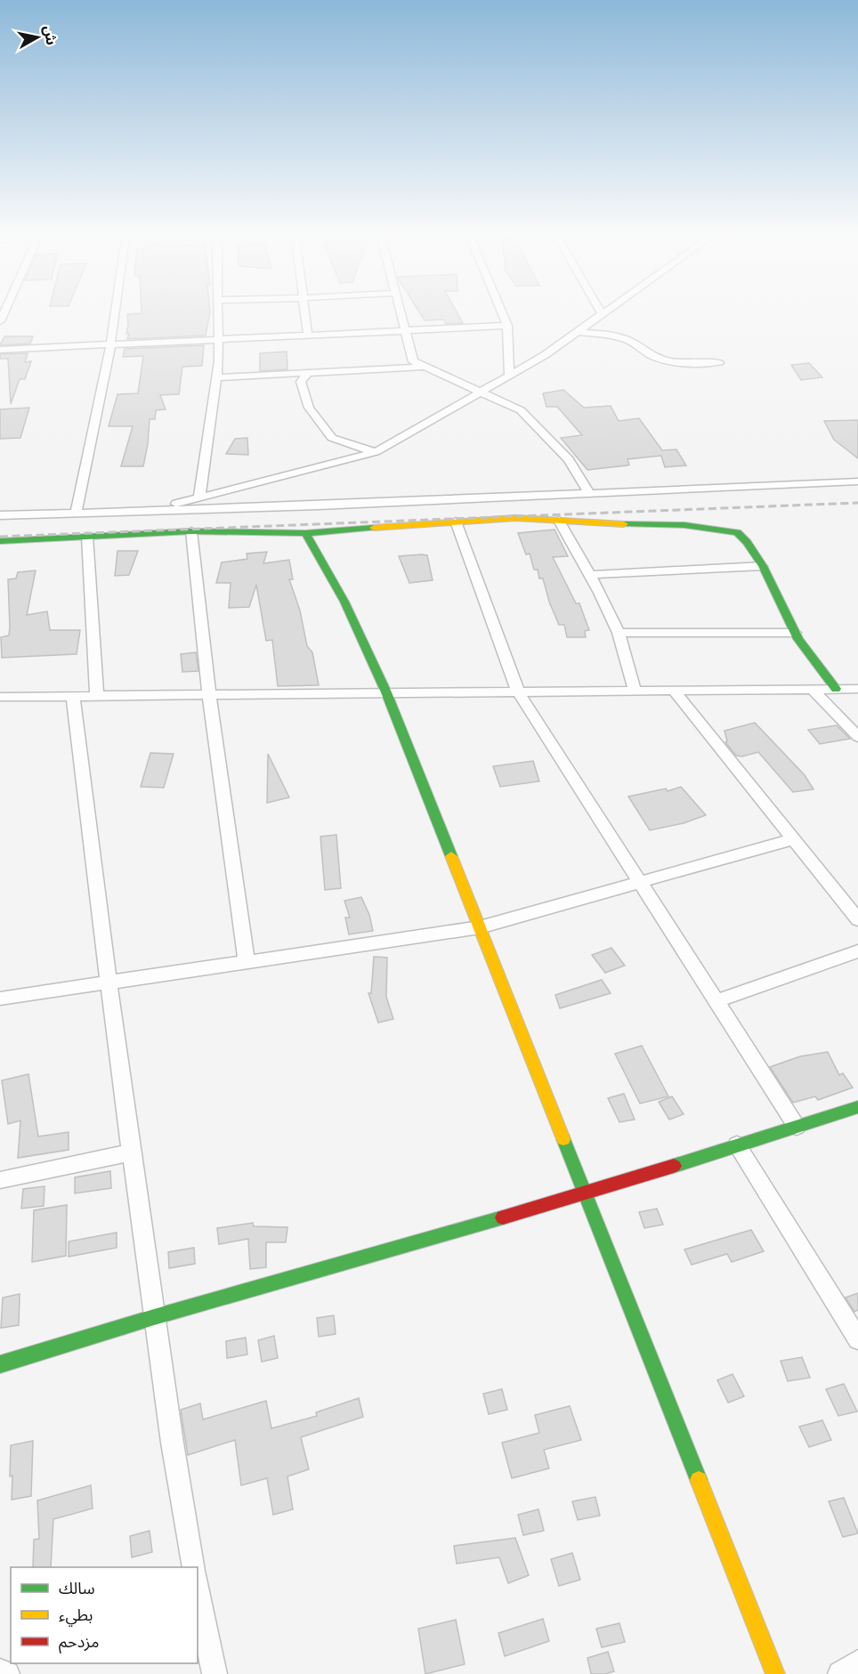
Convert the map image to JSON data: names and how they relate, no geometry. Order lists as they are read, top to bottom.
{
  "legend": ["سالك", "بطيء", "مزدحم"],
  "north": "right"
}
